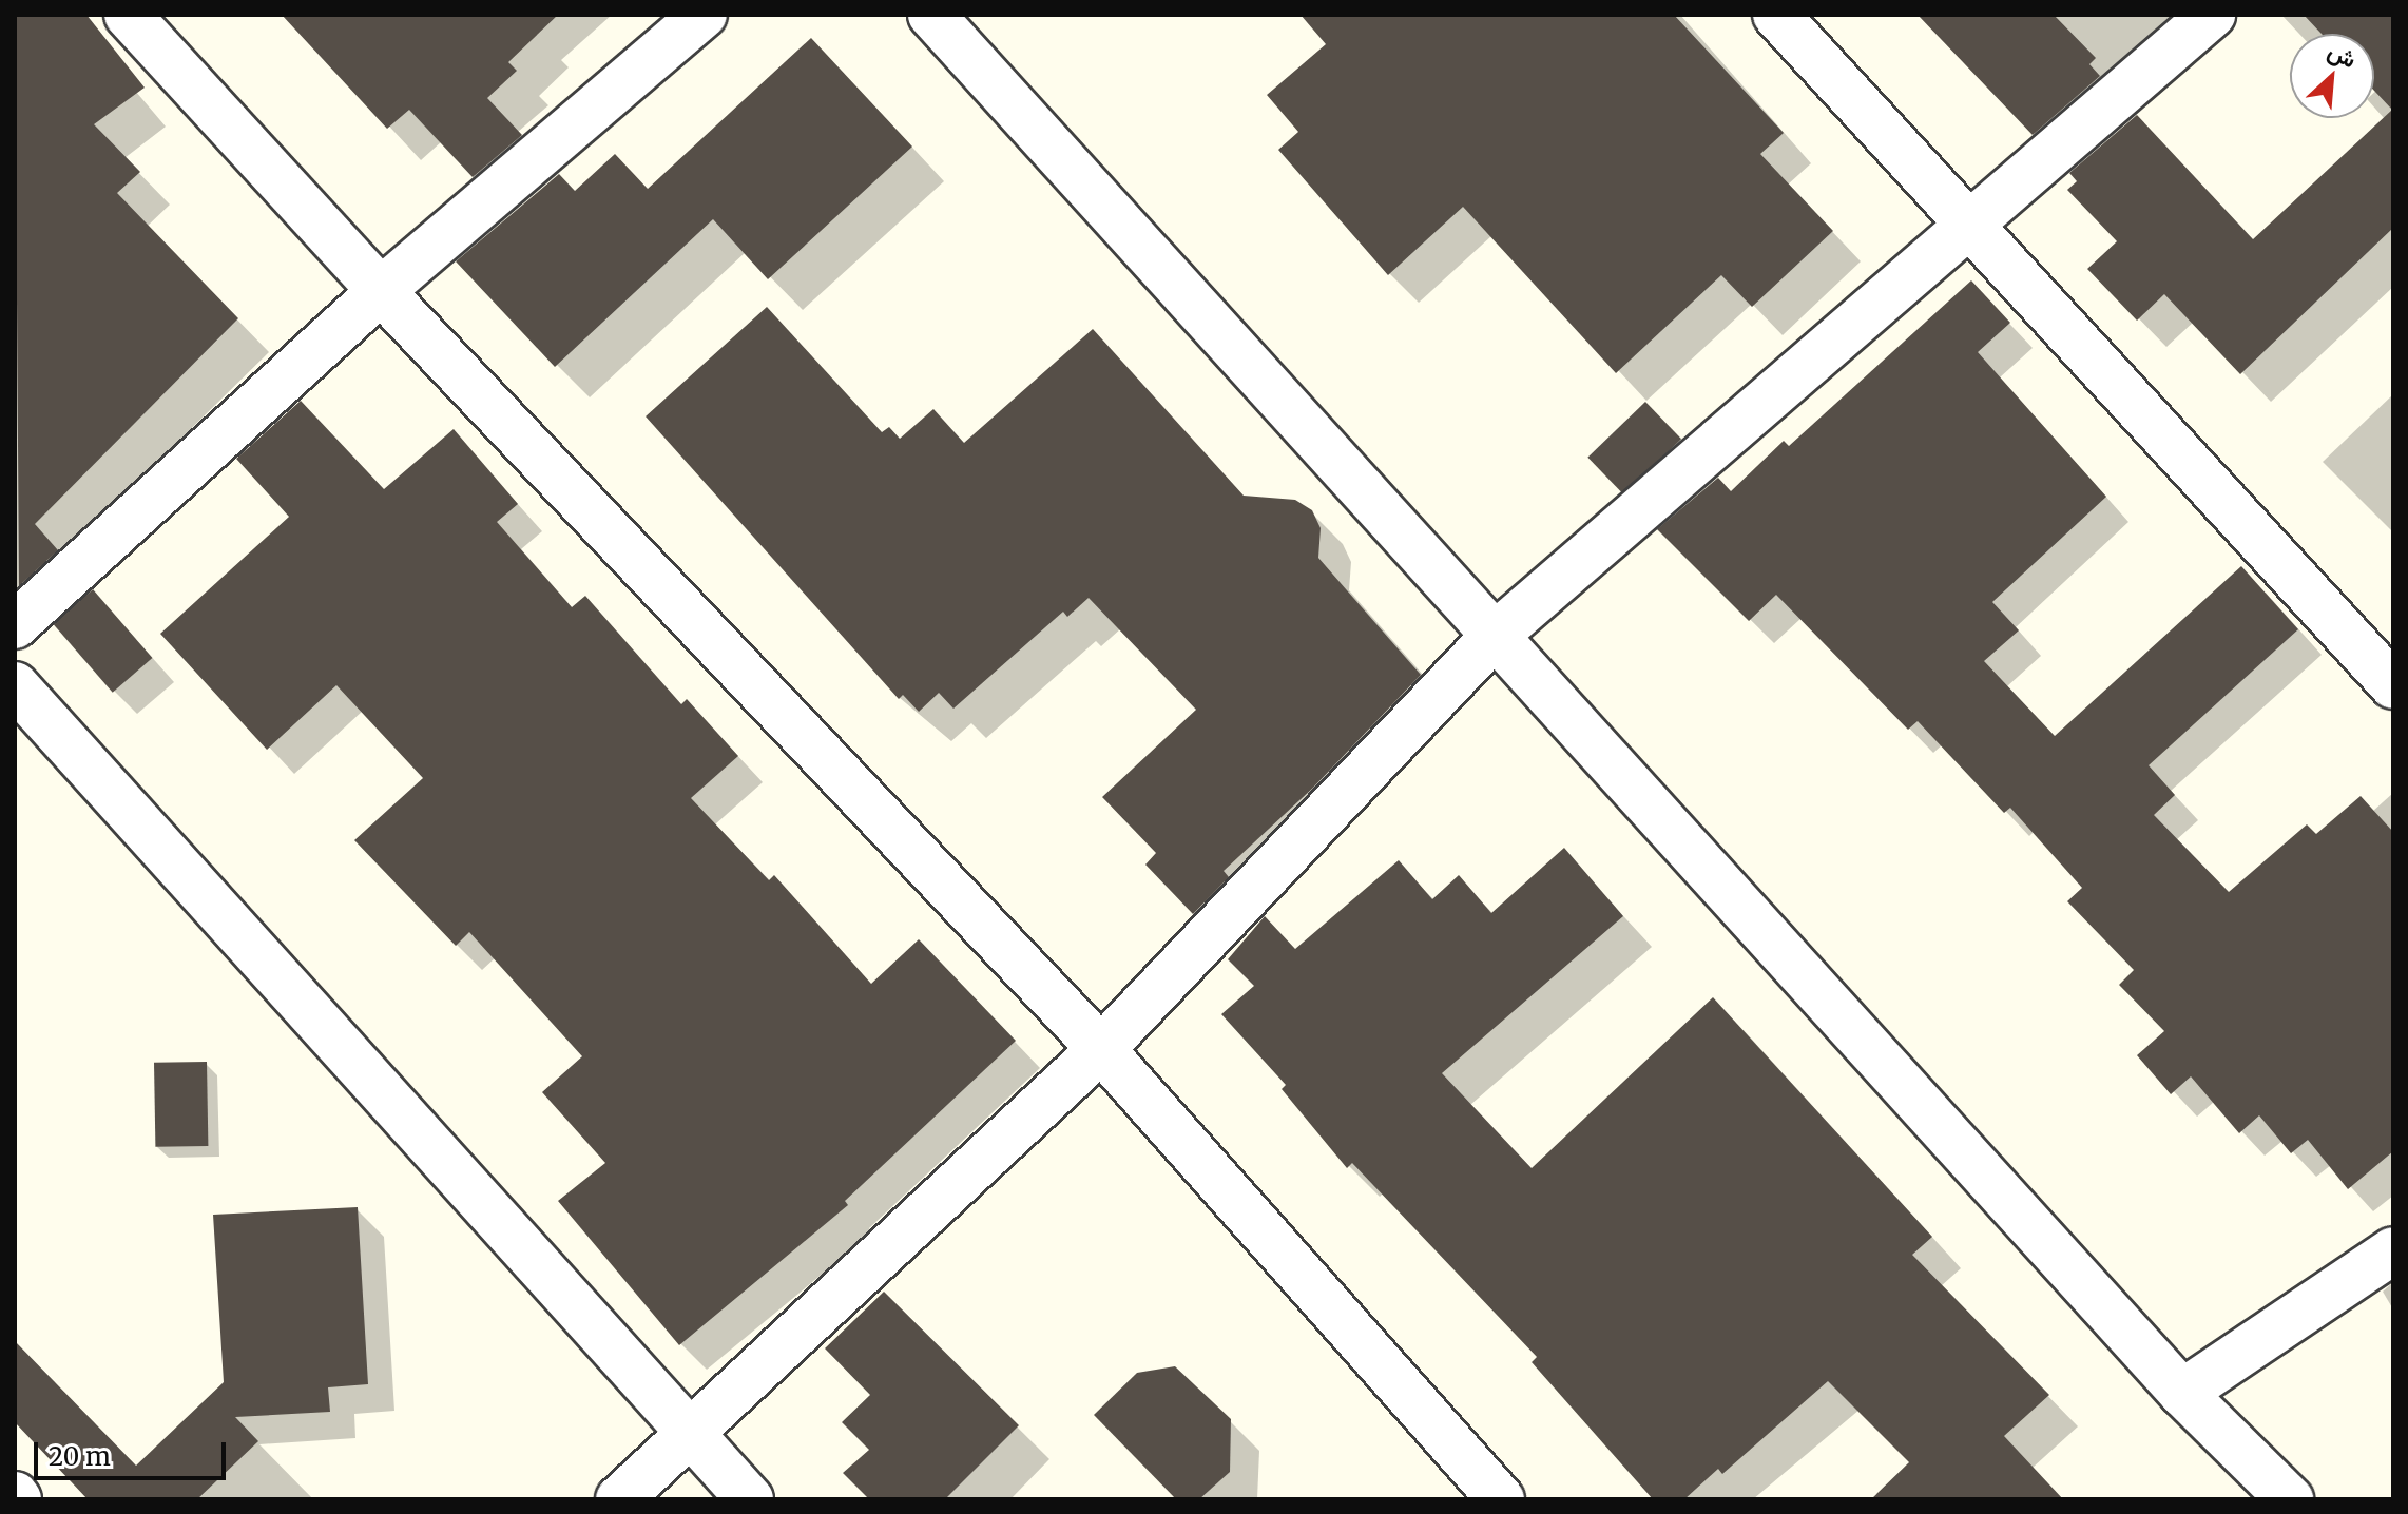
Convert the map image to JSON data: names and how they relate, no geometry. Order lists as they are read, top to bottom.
{
  "scale_bar": "20 m",
  "north": "top right"
}
